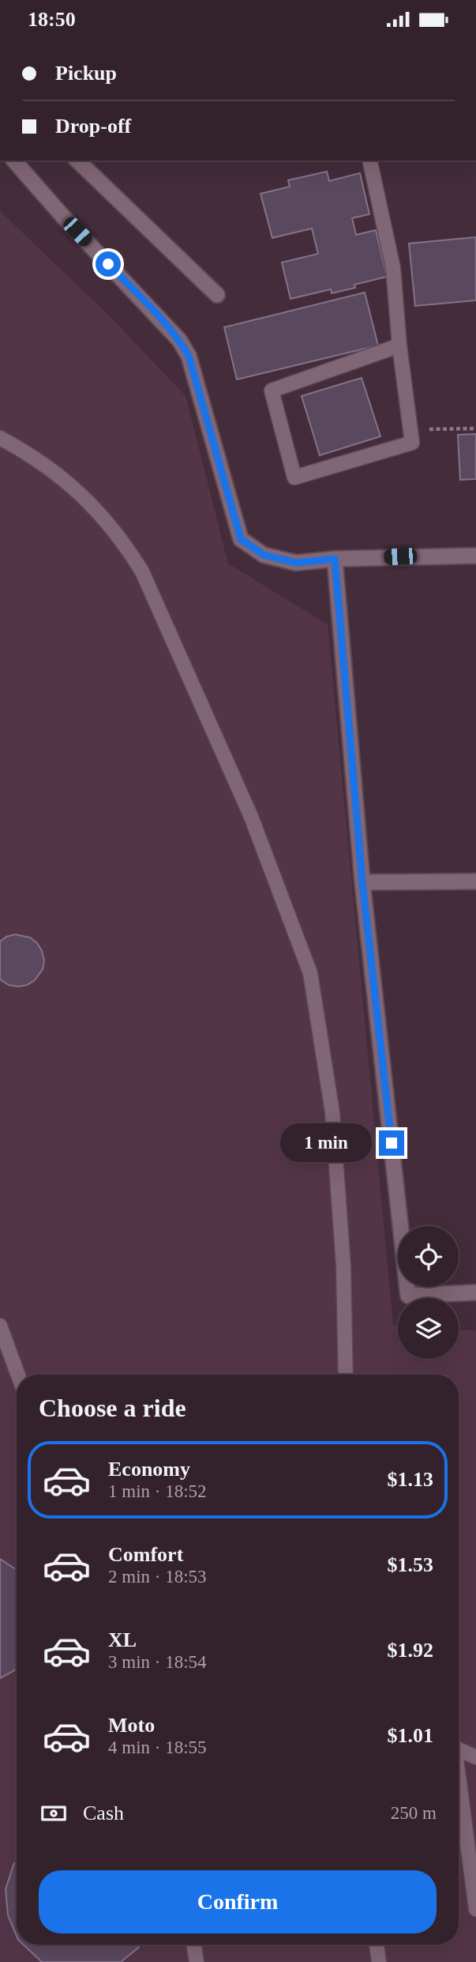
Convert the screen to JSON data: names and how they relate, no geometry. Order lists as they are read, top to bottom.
{
  "page": {
    "status": "18:50",
    "banner": ["Pickup", "Drop-off"],
    "bubble": "1 min",
    "heading": "Choose a ride",
    "list": [
      {
        "name": "Economy",
        "note": "1 min · 18:52",
        "value": "$1.13"
      },
      {
        "name": "Comfort",
        "note": "2 min · 18:53",
        "value": "$1.53"
      },
      {
        "name": "XL",
        "note": "3 min · 18:54",
        "value": "$1.92"
      },
      {
        "name": "Moto",
        "note": "4 min · 18:55",
        "value": "$1.01"
      }
    ],
    "pay": ["Cash", "250 m"],
    "buttons": "Confirm"
  }
}
